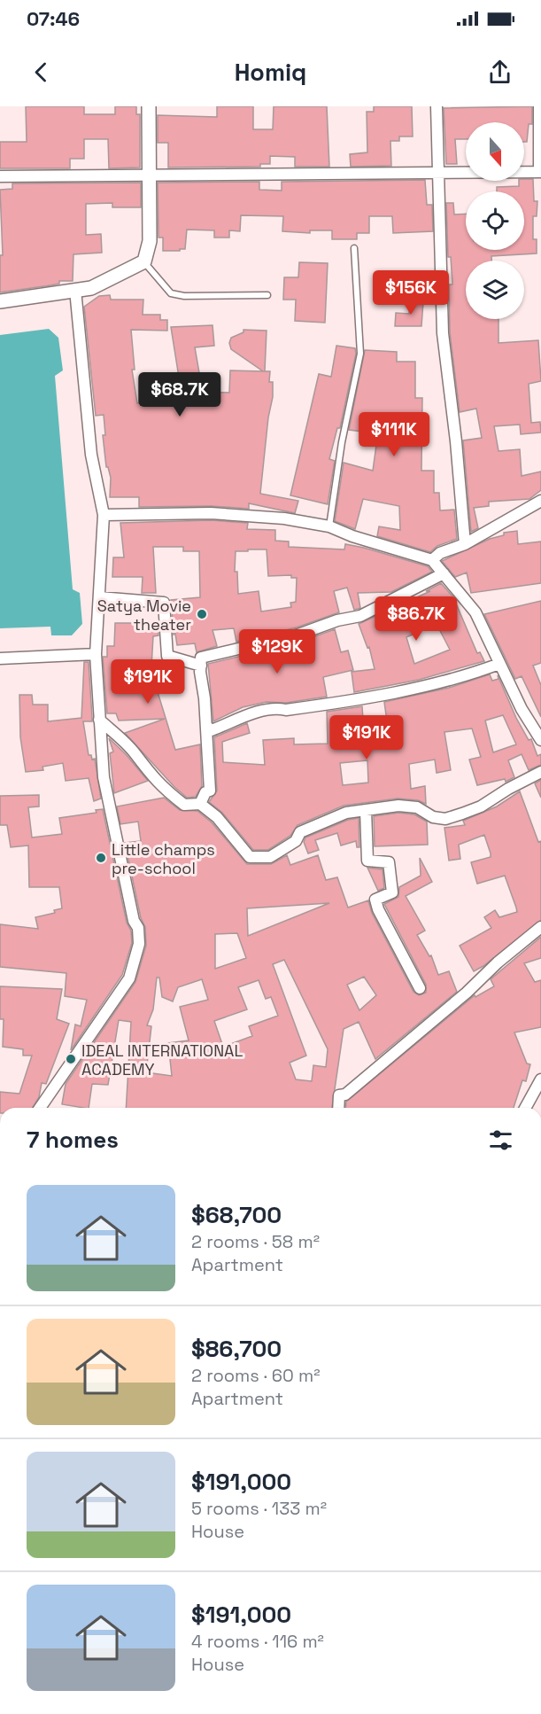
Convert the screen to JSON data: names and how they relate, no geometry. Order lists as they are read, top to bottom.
{
  "places": ["Satya Movie theater", "Little champs pre-school", "IDEAL INTERNATIONAL ACADEMY"],
  "north": "bottom",
  "page": {
    "status": "07:46",
    "header": "Homiq",
    "price": [
      "$156K",
      "$68.7K",
      "$111K",
      "$86.7K",
      "$129K",
      "$191K",
      "$191K"
    ],
    "heading": "7 homes",
    "list": [
      {
        "name": "$68,700",
        "note": "2 rooms · 58 m² · Apartment"
      },
      {
        "name": "$86,700",
        "note": "2 rooms · 60 m² · Apartment"
      },
      {
        "name": "$191,000",
        "note": "5 rooms · 133 m² · House"
      },
      {
        "name": "$191,000",
        "note": "4 rooms · 116 m² · House"
      }
    ]
  }
}
